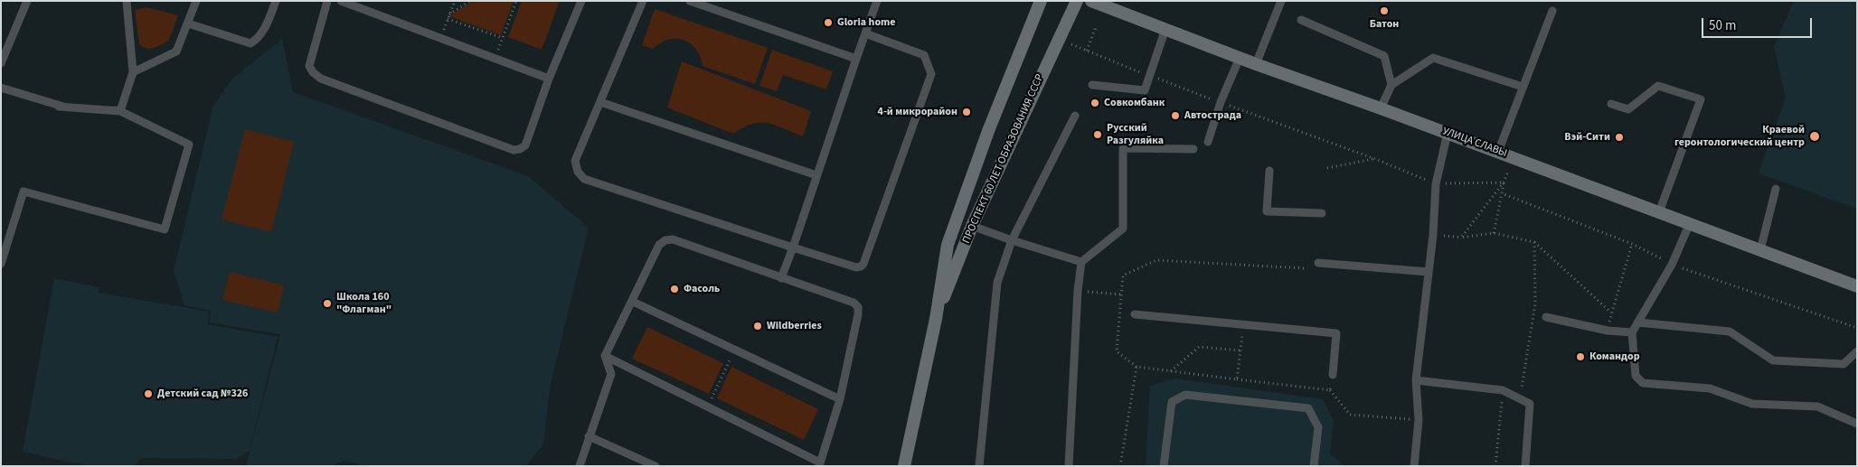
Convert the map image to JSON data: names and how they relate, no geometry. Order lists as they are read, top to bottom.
{
  "streets": {
    "main road": ["УЛИЦА СЛАВЫ", "ПРОСПЕКТ 60 ЛЕТ ОБРАЗОВАНИЯ СССР"]
  },
  "places": [
    "Батон",
    "Gloria home",
    "Совкомбанк",
    "4-й микрорайон",
    "Автострада",
    "Русский Разгуляйка",
    "Краевой геронтологический центр",
    "Вэй-Сити",
    "Фасоль",
    "Школа 160 \"Флагман\"",
    "Wildberries",
    "Командор",
    "Детский сад №326"
  ],
  "scale_bar": "50 m"
}
